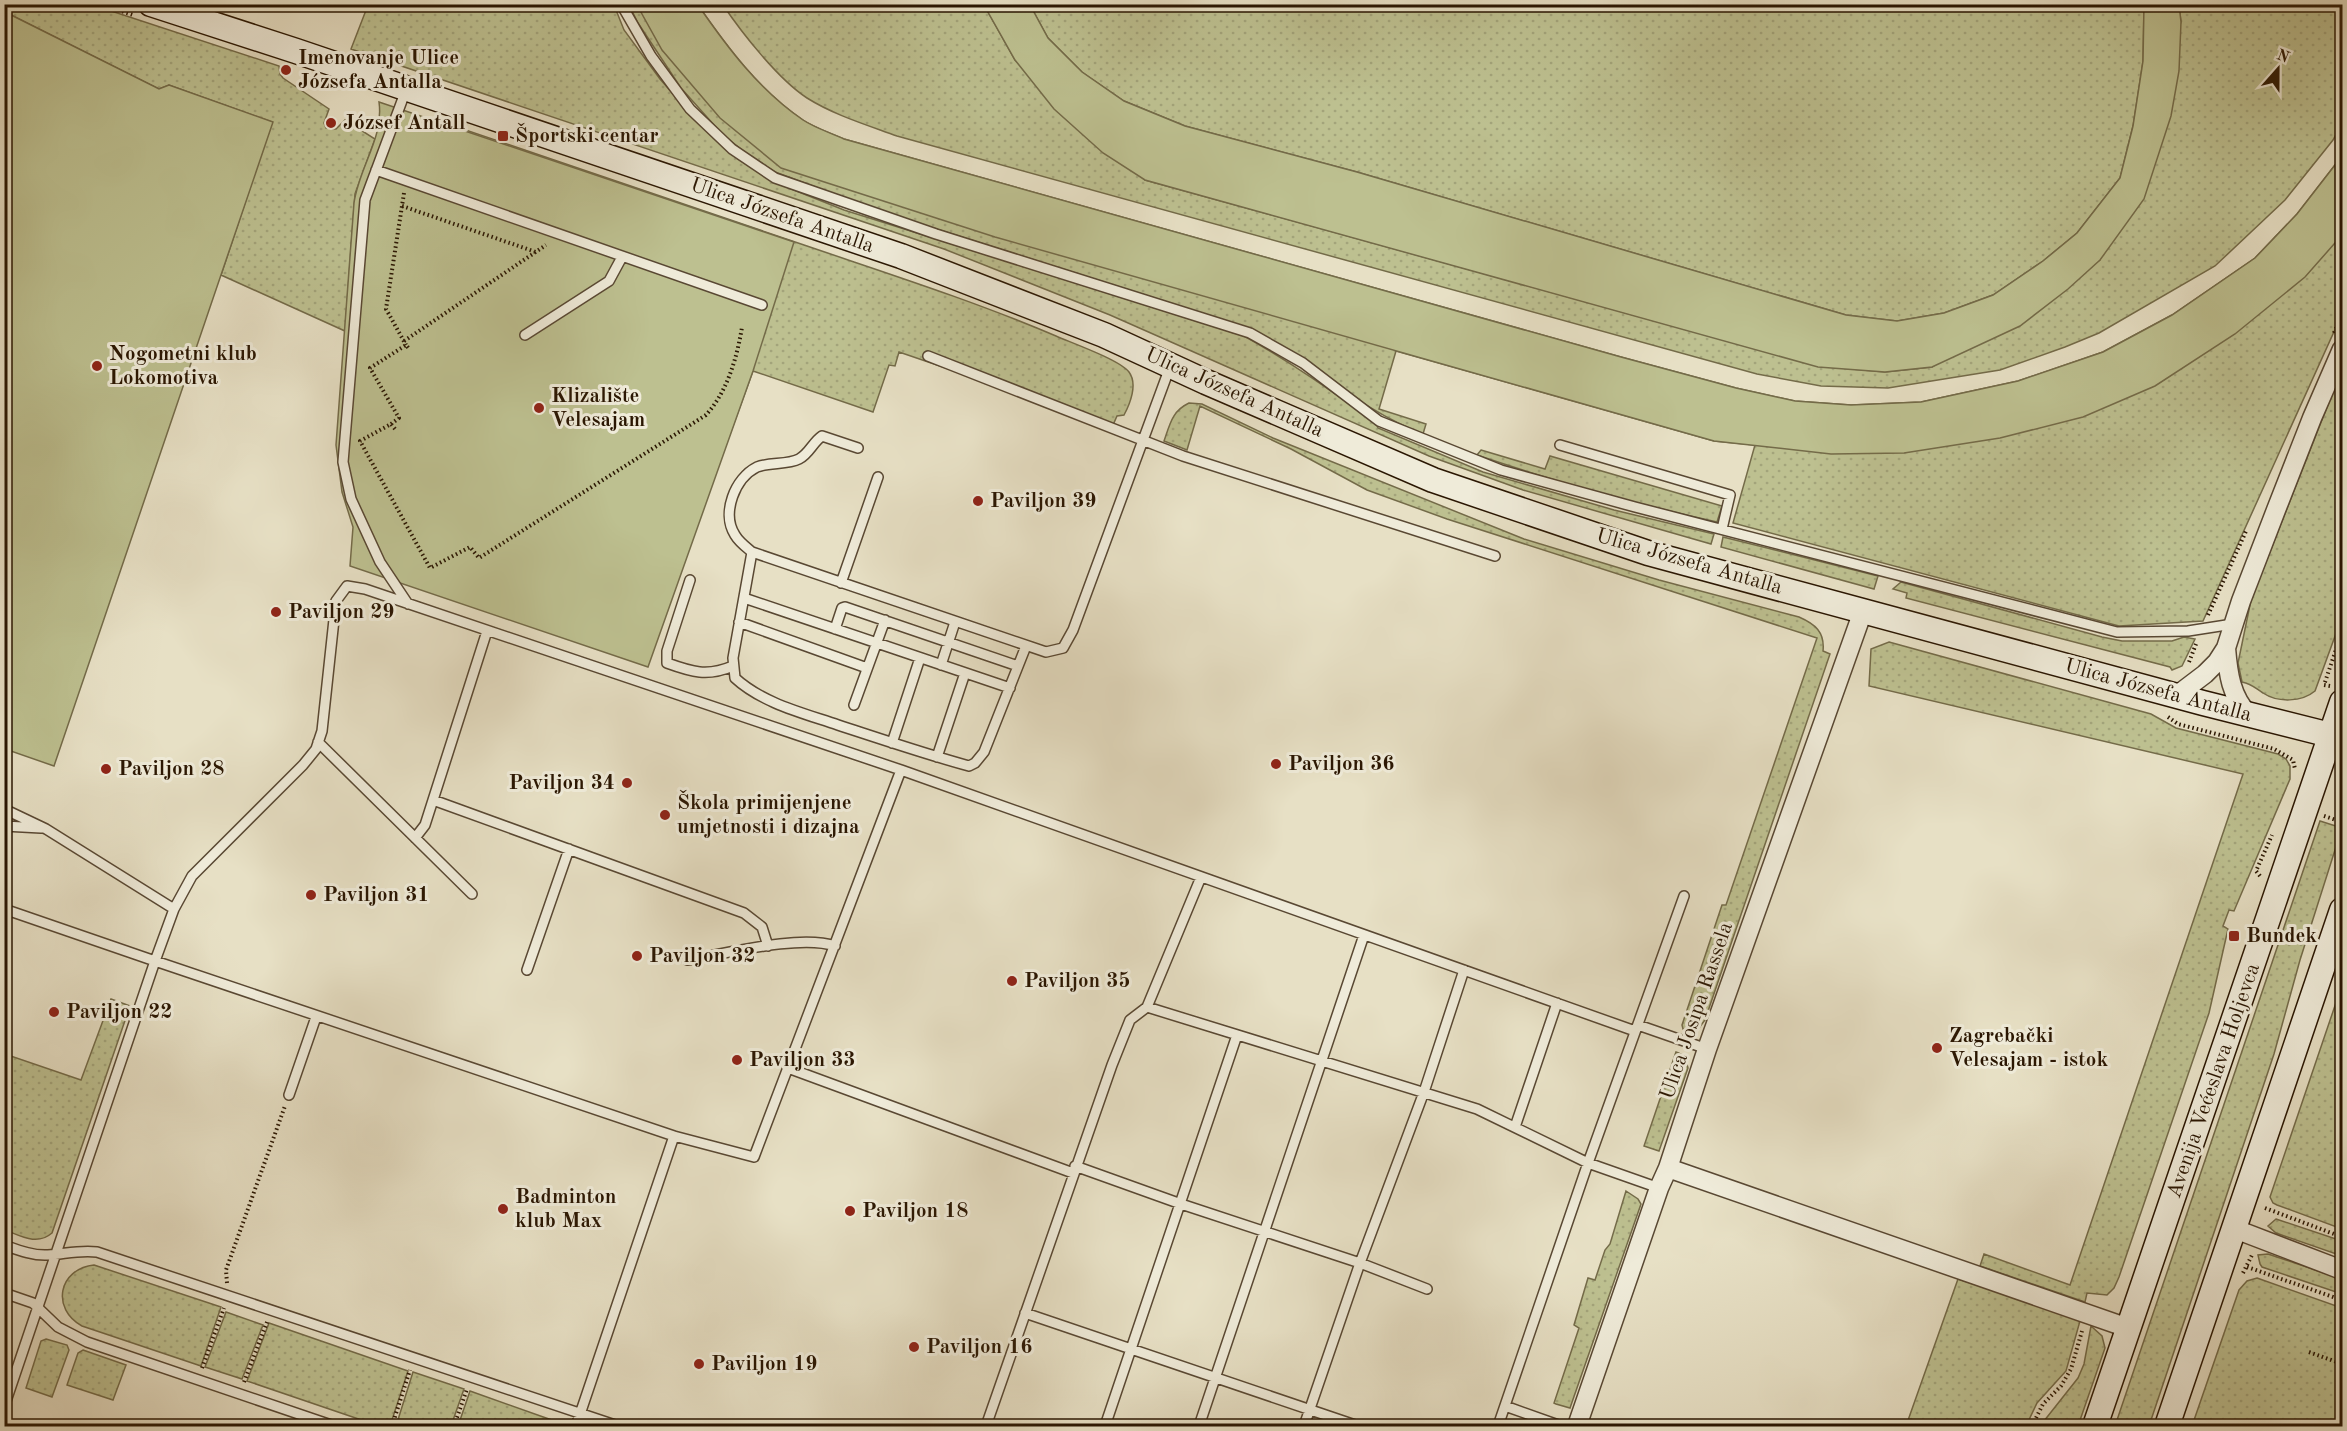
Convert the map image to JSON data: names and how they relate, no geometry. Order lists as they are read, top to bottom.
{
  "streets": {
    "street": ["Ulica Józsefa Antalla", "Ulica Josipa Rassela", "Avenija Većeslava Holjevca"]
  },
  "crossings": [
    ["Ulica Józsefa Antalla", "Ulica Josipa Rassela"],
    ["Ulica Józsefa Antalla", "Avenija Većeslava Holjevca"]
  ],
  "places": {
    "other": [
      "Imenovanje Ulice Józsefa Antalla",
      "József Antall",
      "Nogometni klub Lokomotiva",
      "Klizalište Velesajam",
      "Paviljon 39",
      "Paviljon 29",
      "Paviljon 36",
      "Paviljon 28",
      "Paviljon 34",
      "Škola primijenjene umjetnosti i dizajna",
      "Paviljon 31",
      "Paviljon 32",
      "Paviljon 35",
      "Paviljon 22",
      "Zagrebački Velesajam - istok",
      "Paviljon 33",
      "Badminton klub Max",
      "Paviljon 18",
      "Paviljon 16",
      "Paviljon 19"
    ],
    "transit": ["Športski centar", "Bundek"]
  },
  "north": "top"
}
